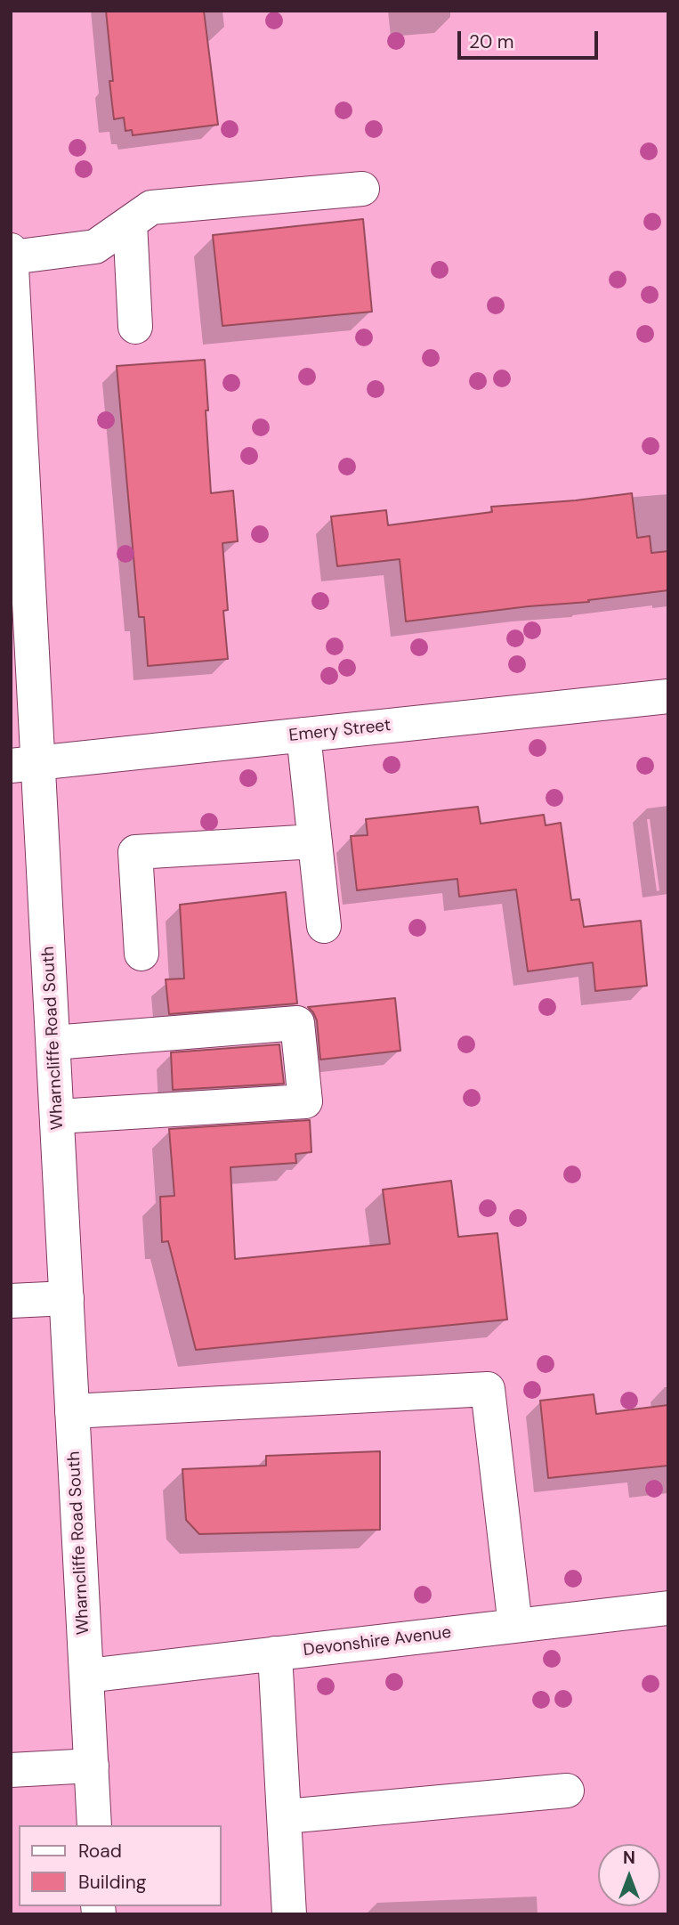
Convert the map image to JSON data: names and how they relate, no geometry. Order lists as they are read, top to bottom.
{
  "streets": {
    "main road": ["Emery Street", "Wharncliffe Road South", "Devonshire Avenue"]
  },
  "crossings": [
    ["Emery Street", "Wharncliffe Road South"],
    ["Wharncliffe Road South", "Devonshire Avenue"]
  ],
  "legend": ["Road", "Building"],
  "scale_bar": "20 m",
  "north": "top"
}
